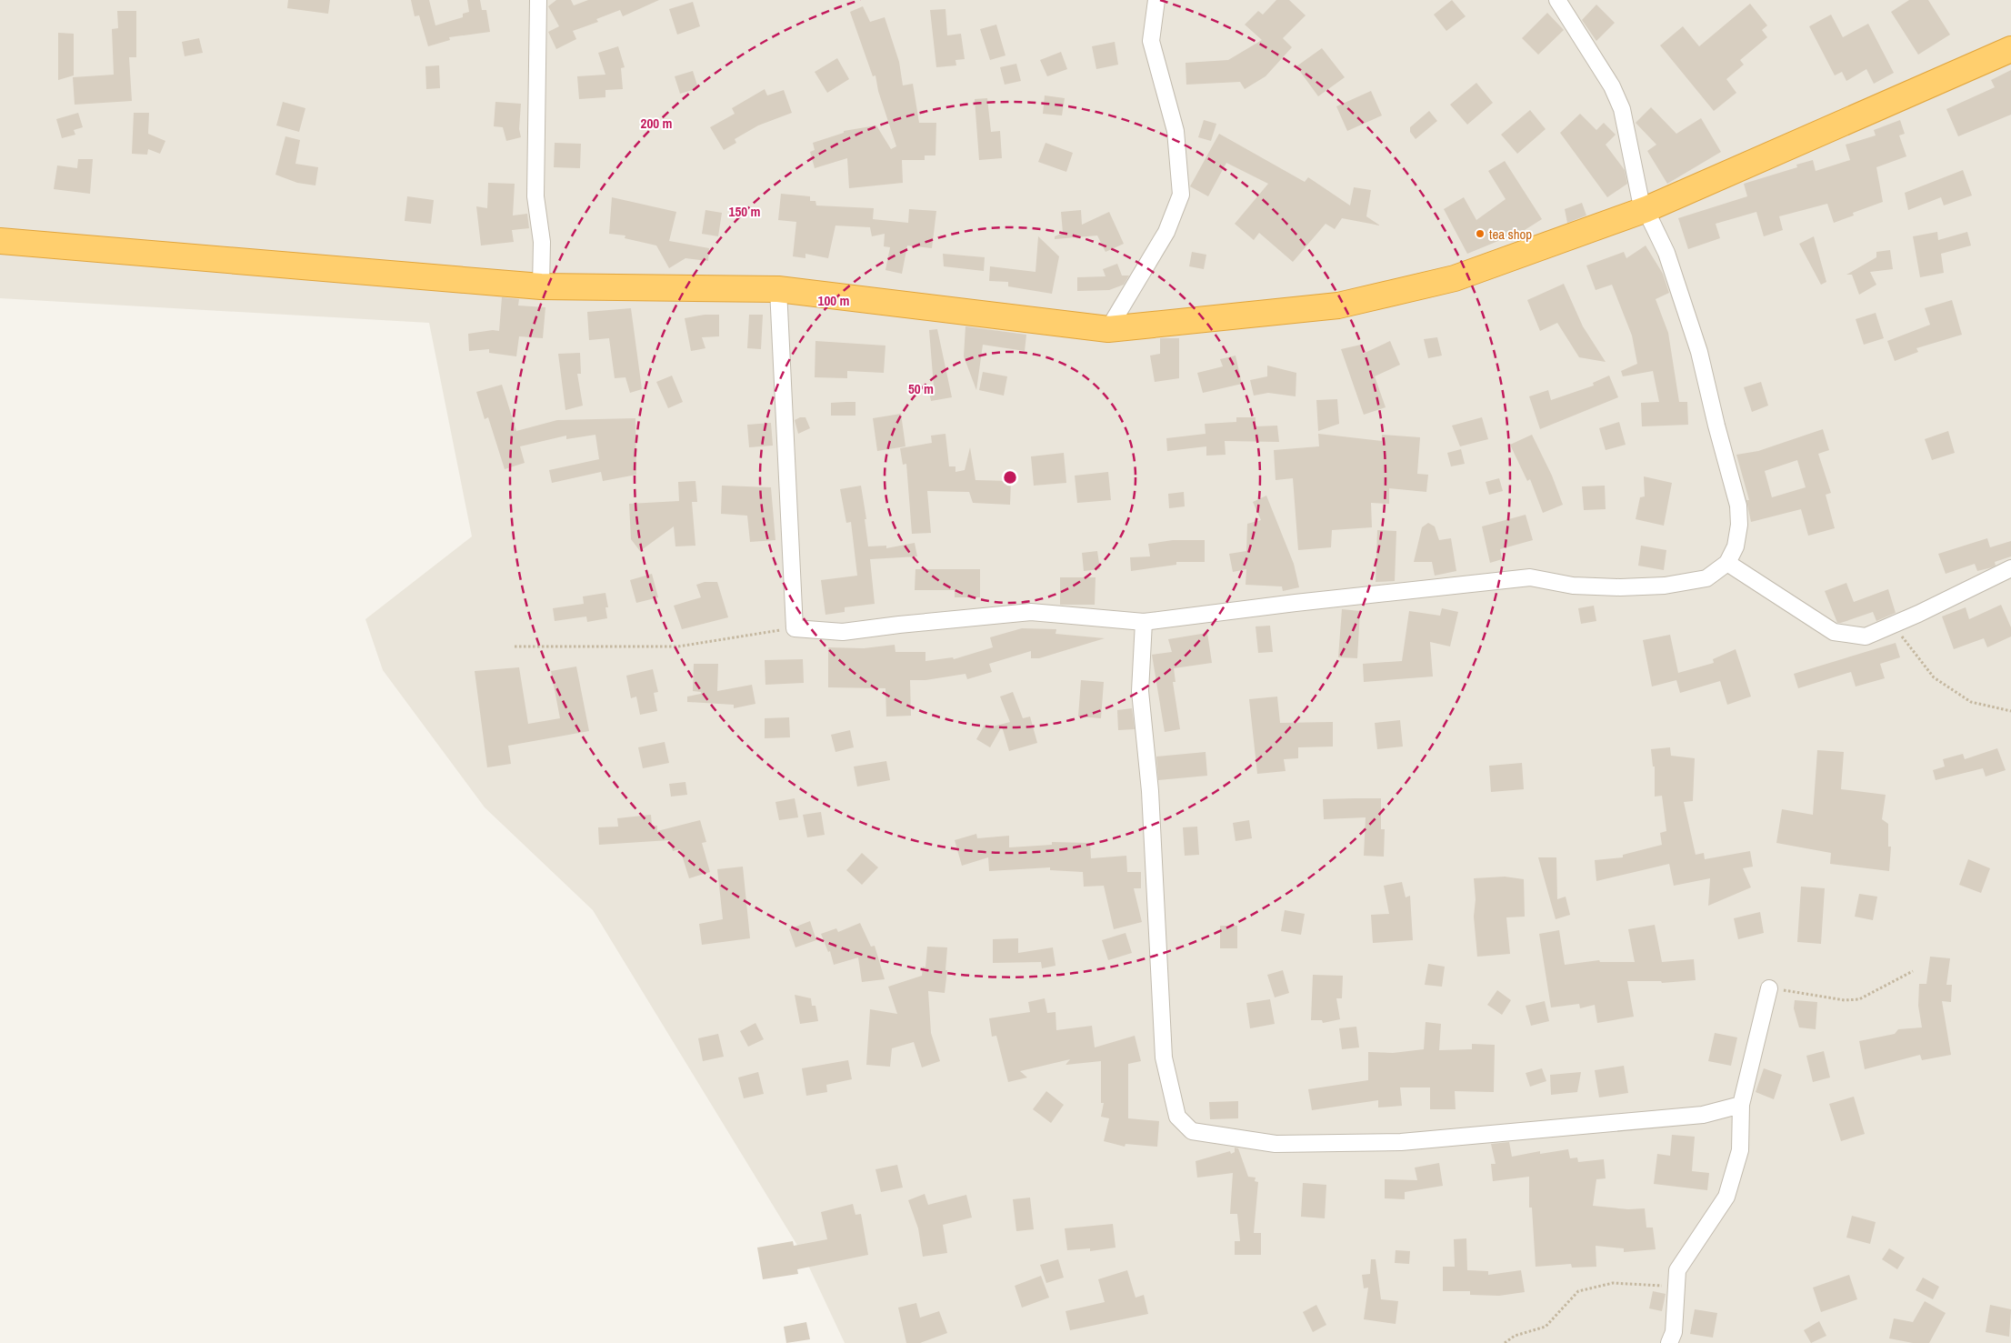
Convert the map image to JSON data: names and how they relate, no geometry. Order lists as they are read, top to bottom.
{
  "places": ["tea shop"],
  "rings": [
    "200 m",
    "150 m",
    "100 m",
    "50 m"
  ]
}
